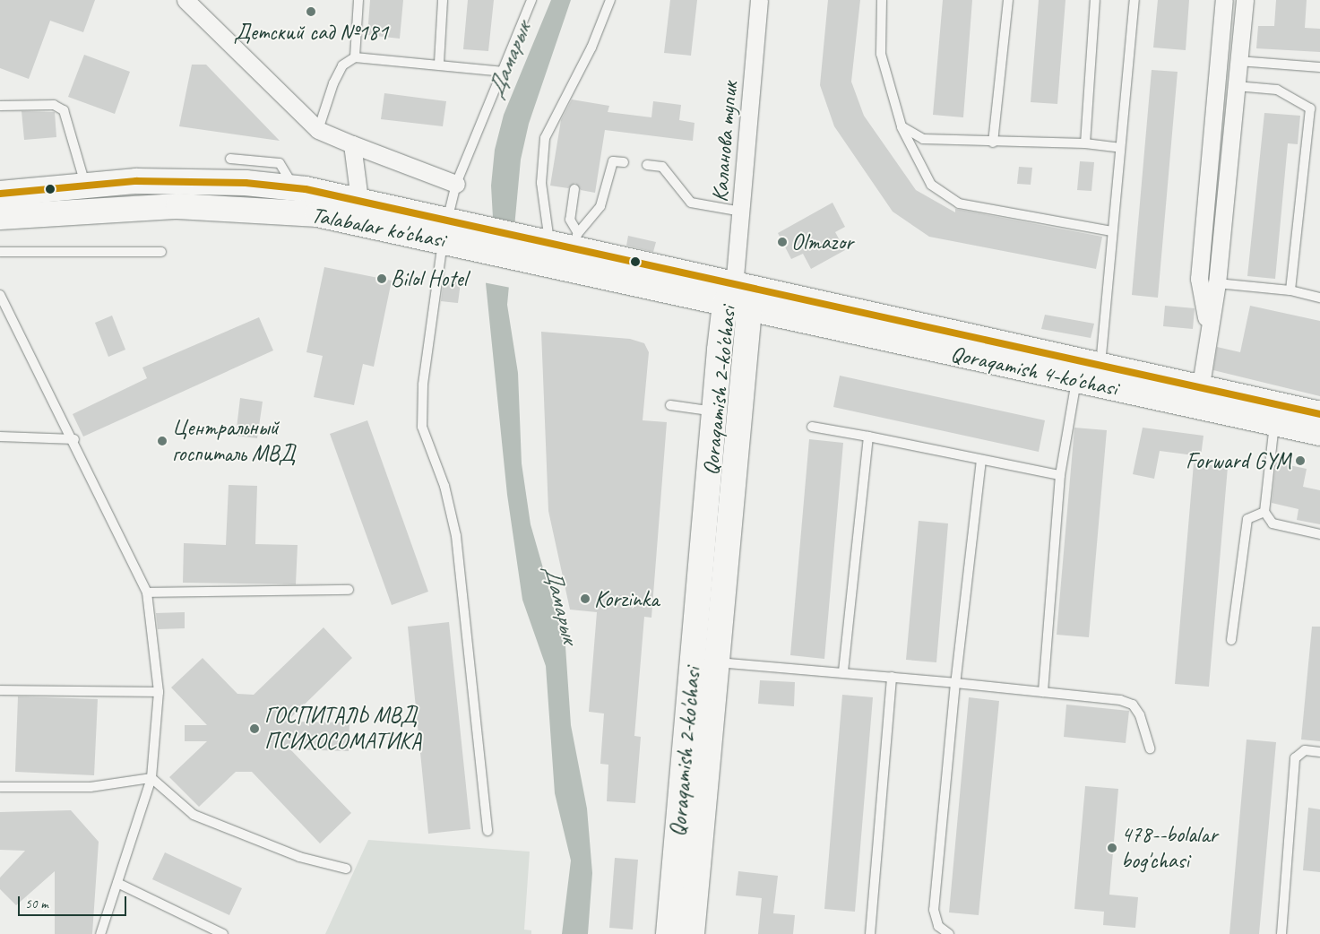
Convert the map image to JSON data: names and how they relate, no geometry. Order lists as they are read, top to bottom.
{
  "streets": {
    "main road": ["Talabalar ko'chasi", "Qoraqamish 4-ko'chasi", "Qoraqamish 2-ko'chasi"],
    "street": ["Каланова тупик"]
  },
  "crossings": [
    ["Каланова тупик", "Talabalar ko'chasi"],
    ["Каланова тупик", "Qoraqamish 4-ko'chasi"],
    ["Каланова тупик", "Qoraqamish 2-ko'chasi"],
    ["Talabalar ko'chasi", "Qoraqamish 4-ko'chasi"],
    ["Talabalar ko'chasi", "Qoraqamish 2-ko'chasi"],
    ["Qoraqamish 4-ko'chasi", "Qoraqamish 2-ko'chasi"]
  ],
  "water": ["Дамарык"],
  "places": [
    "Детский сад №181",
    "Olmazor",
    "Bilol Hotel",
    "Центральный госпиталь МВД",
    "Forward GYM",
    "Korzinka",
    "ГОСПИТАЛЬ МВД ПСИХОСОМАТИКА",
    "478--bolalar bog'chasi"
  ],
  "scale_bar": "50 m"
}
